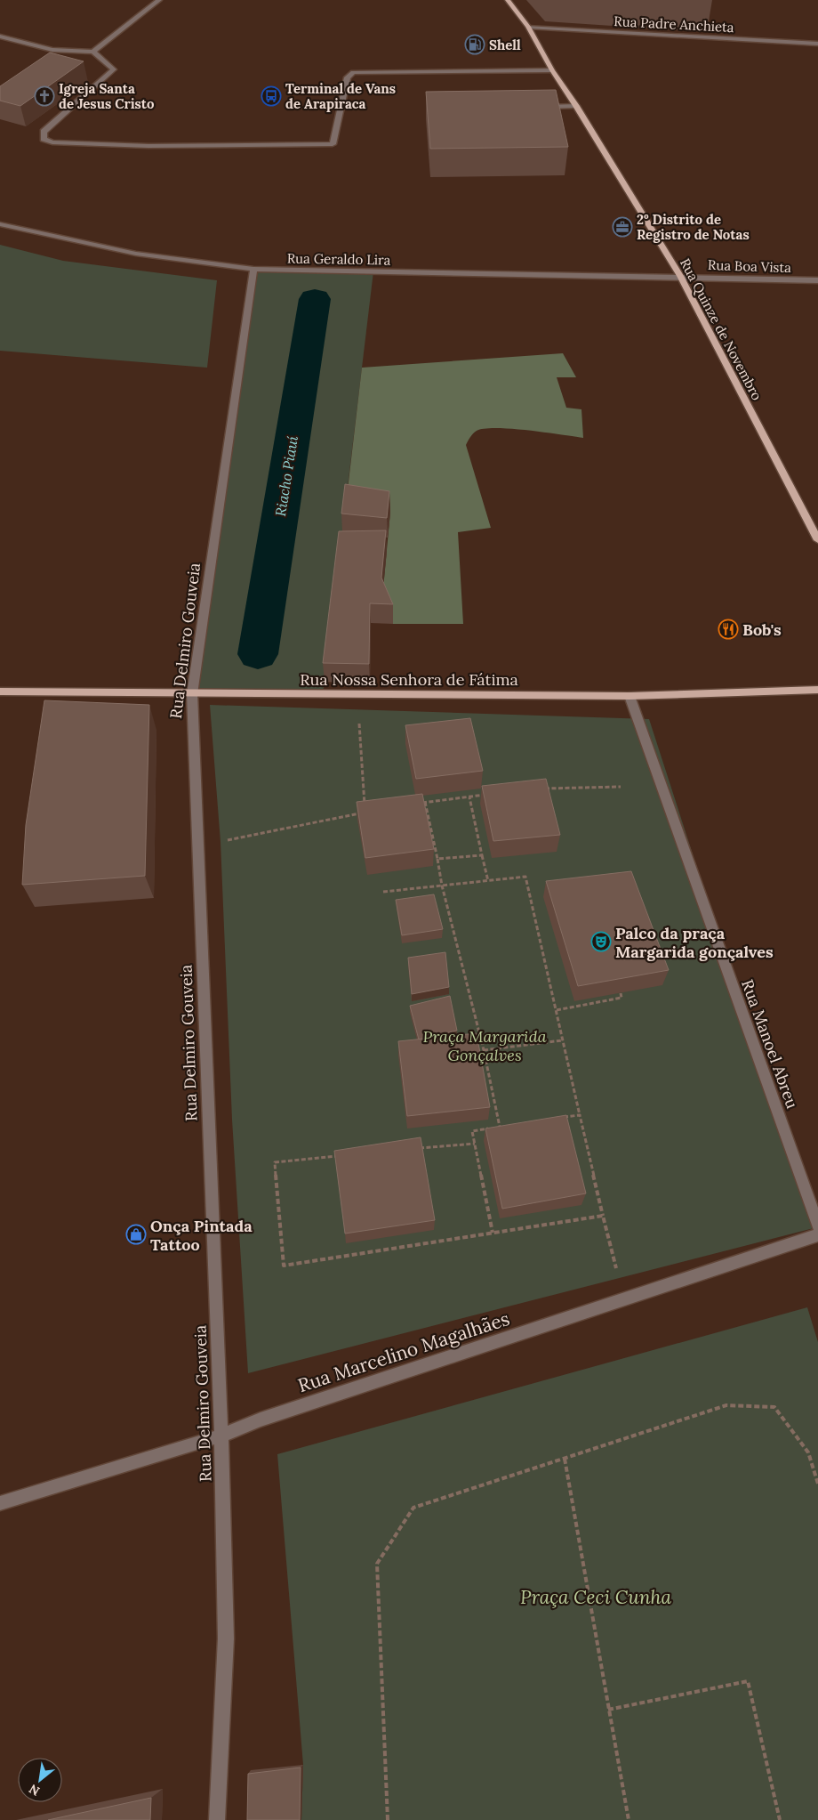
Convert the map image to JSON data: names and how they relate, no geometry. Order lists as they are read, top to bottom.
{
  "streets": {
    "main road": ["Rua Quinze de Novembro", "Rua Nossa Senhora de Fátima"],
    "street": [
      "Rua Padre Anchieta",
      "Rua Geraldo Lira",
      "Rua Boa Vista",
      "Rua Delmiro Gouveia",
      "Rua Manoel Abreu",
      "Rua Marcelino Magalhães"
    ]
  },
  "crossings": [
    ["Rua Padre Anchieta", "Rua Quinze de Novembro"],
    ["Rua Geraldo Lira", "Rua Boa Vista"],
    ["Rua Geraldo Lira", "Rua Quinze de Novembro"],
    ["Rua Geraldo Lira", "Rua Delmiro Gouveia"],
    ["Rua Boa Vista", "Rua Quinze de Novembro"],
    ["Rua Delmiro Gouveia", "Rua Nossa Senhora de Fátima"],
    ["Rua Delmiro Gouveia", "Rua Marcelino Magalhães"],
    ["Rua Nossa Senhora de Fátima", "Rua Manoel Abreu"]
  ],
  "water": ["Riacho Piauí"],
  "parks": ["Praça Margarida Gonçalves", "Praça Ceci Cunha"],
  "places": {
    "fuel station": ["Shell"],
    "church": ["Igreja Santa de Jesus Cristo"],
    "bus stop": ["Terminal de Vans de Arapiraca"],
    "office": ["2º Distrito de Registro de Notas"],
    "restaurant": ["Bob's"],
    "theatre": ["Palco da praça Margarida gonçalves"],
    "shop": ["Onça Pintada Tattoo"]
  },
  "north": "bottom left"
}
